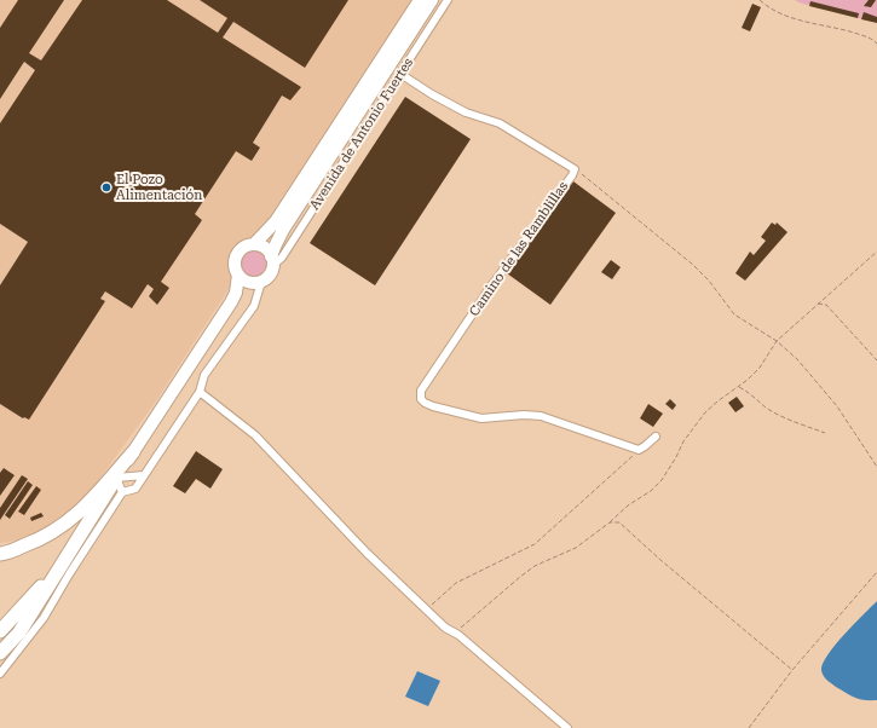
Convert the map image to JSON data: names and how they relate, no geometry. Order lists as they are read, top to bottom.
{
  "streets": {
    "main road": ["Avenida de Antonio Fuertes"],
    "street": ["Camino de las Ramblillas"]
  },
  "crossings": [
    ["Avenida de Antonio Fuertes", "Camino de las Ramblillas"]
  ],
  "places": ["El Pozo Alimentación"]
}
